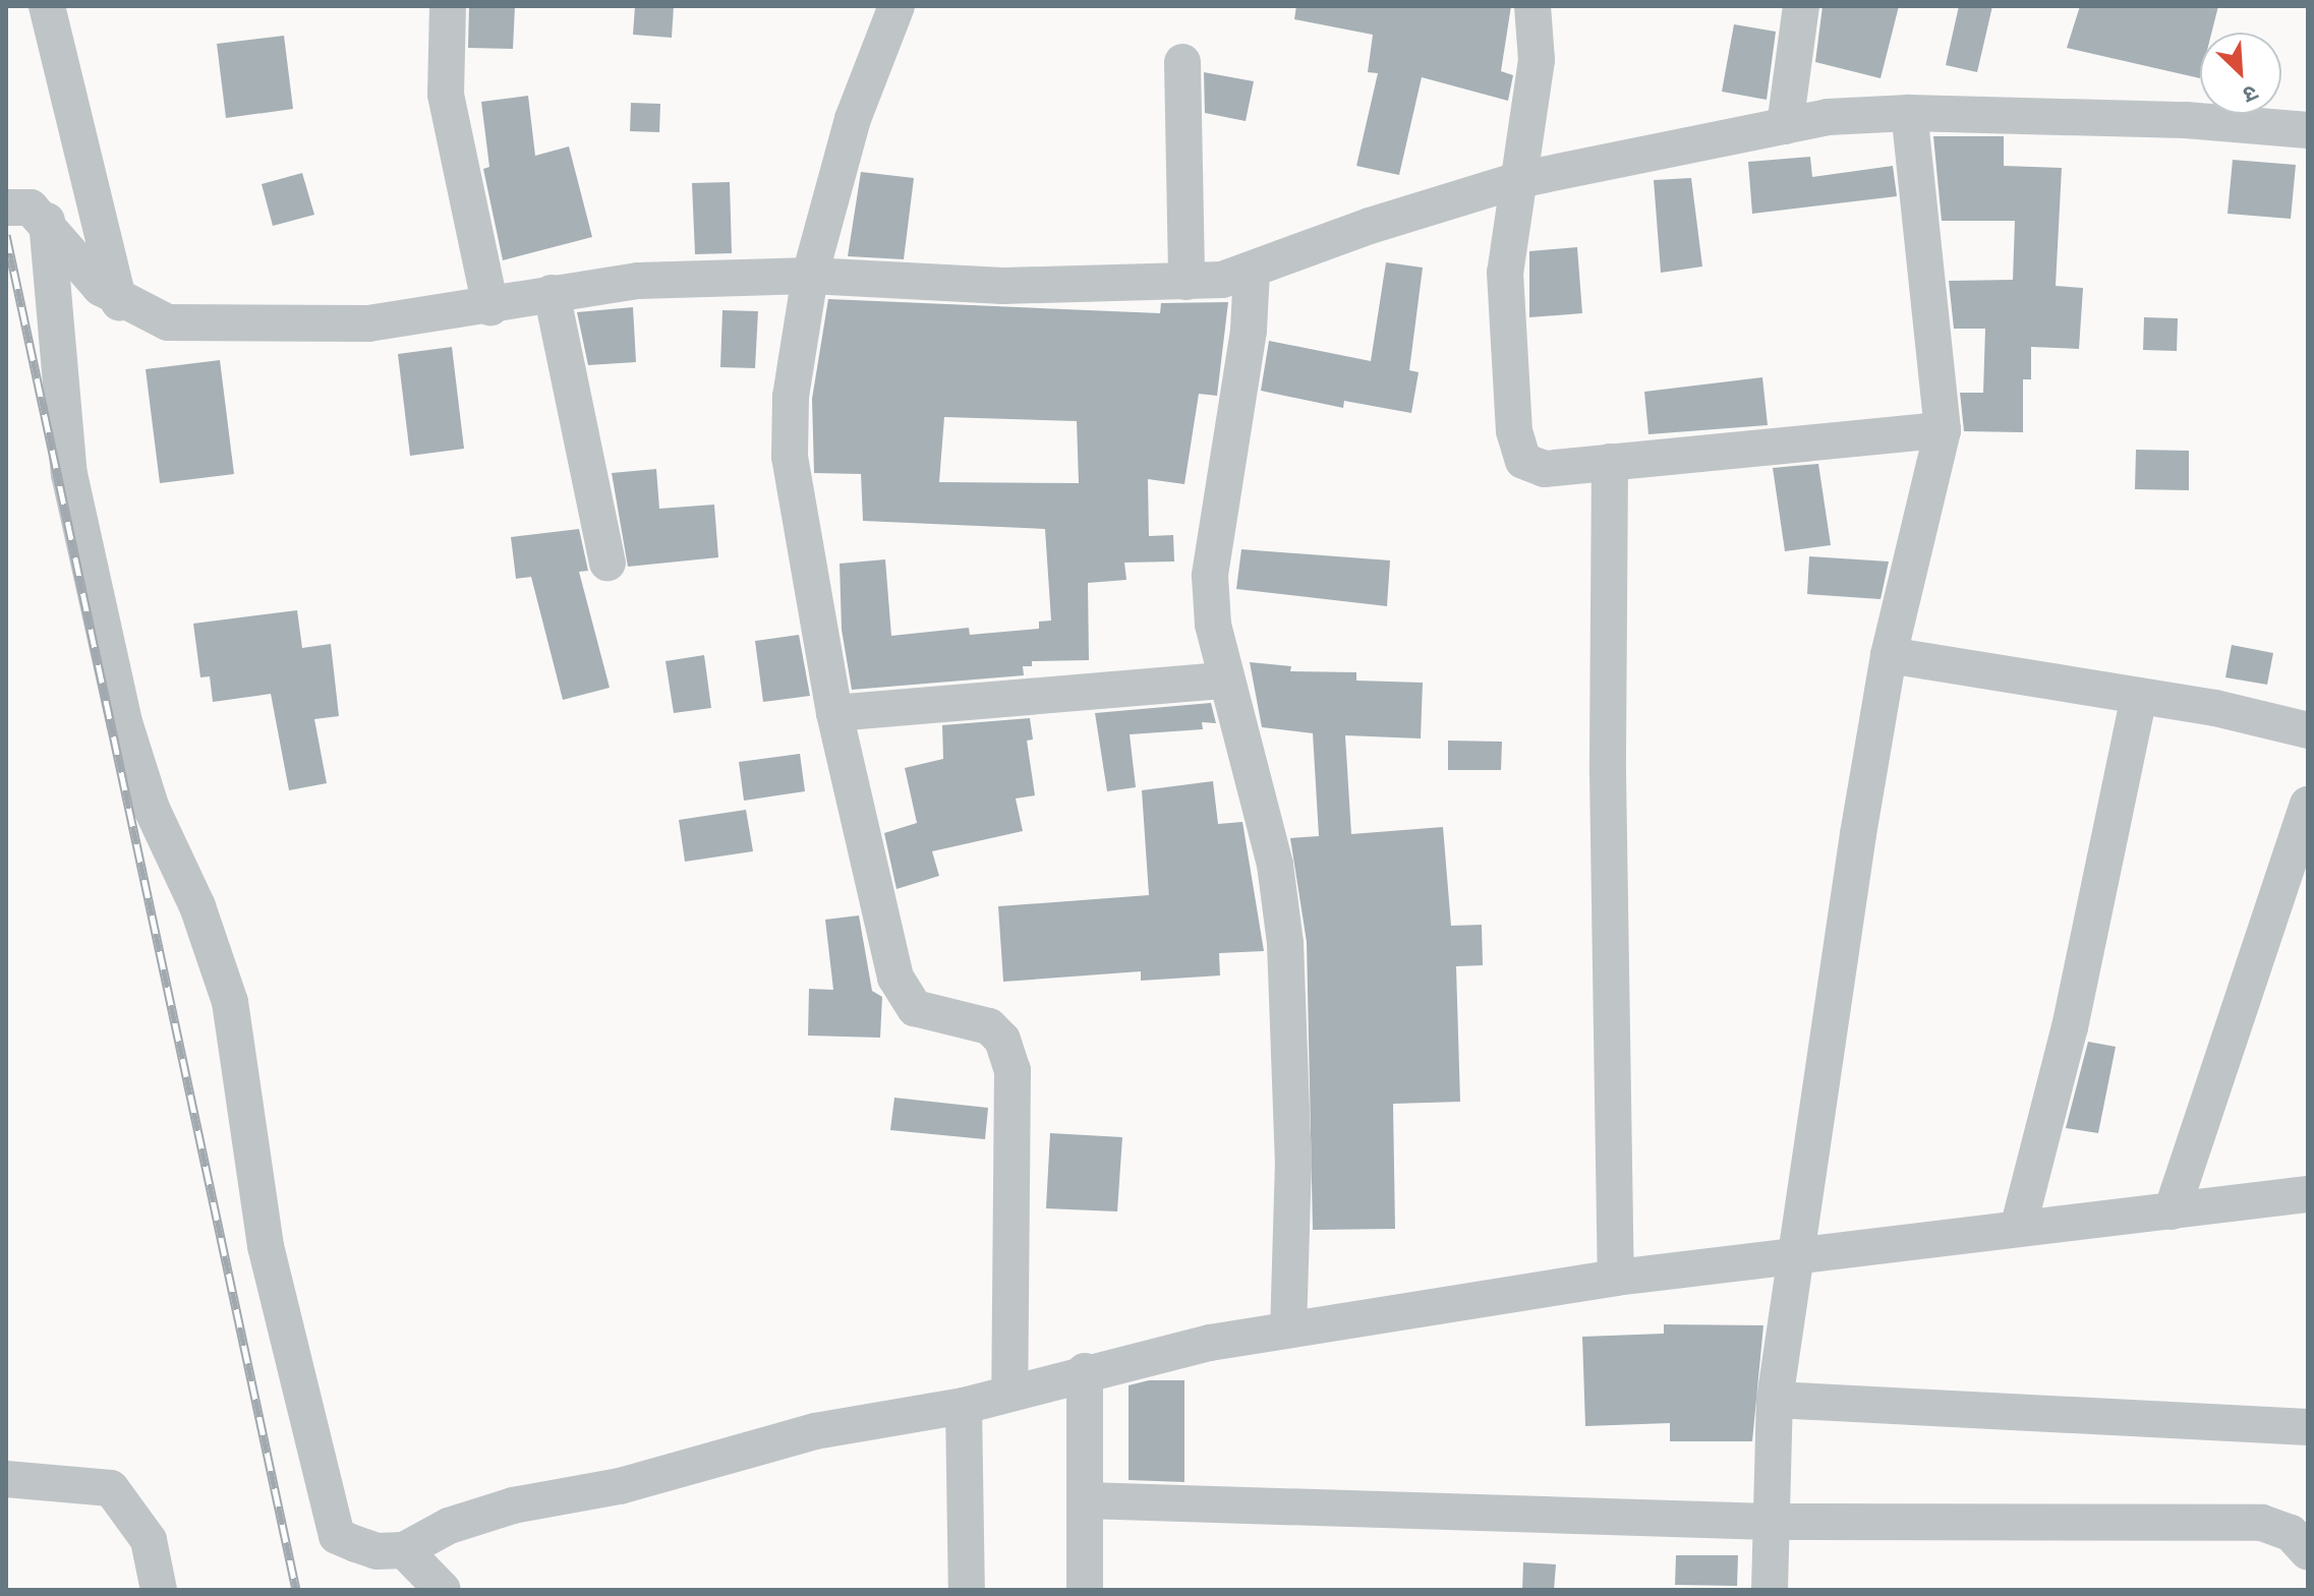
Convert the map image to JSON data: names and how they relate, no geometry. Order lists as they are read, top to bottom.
{
  "north": "bottom right"
}
